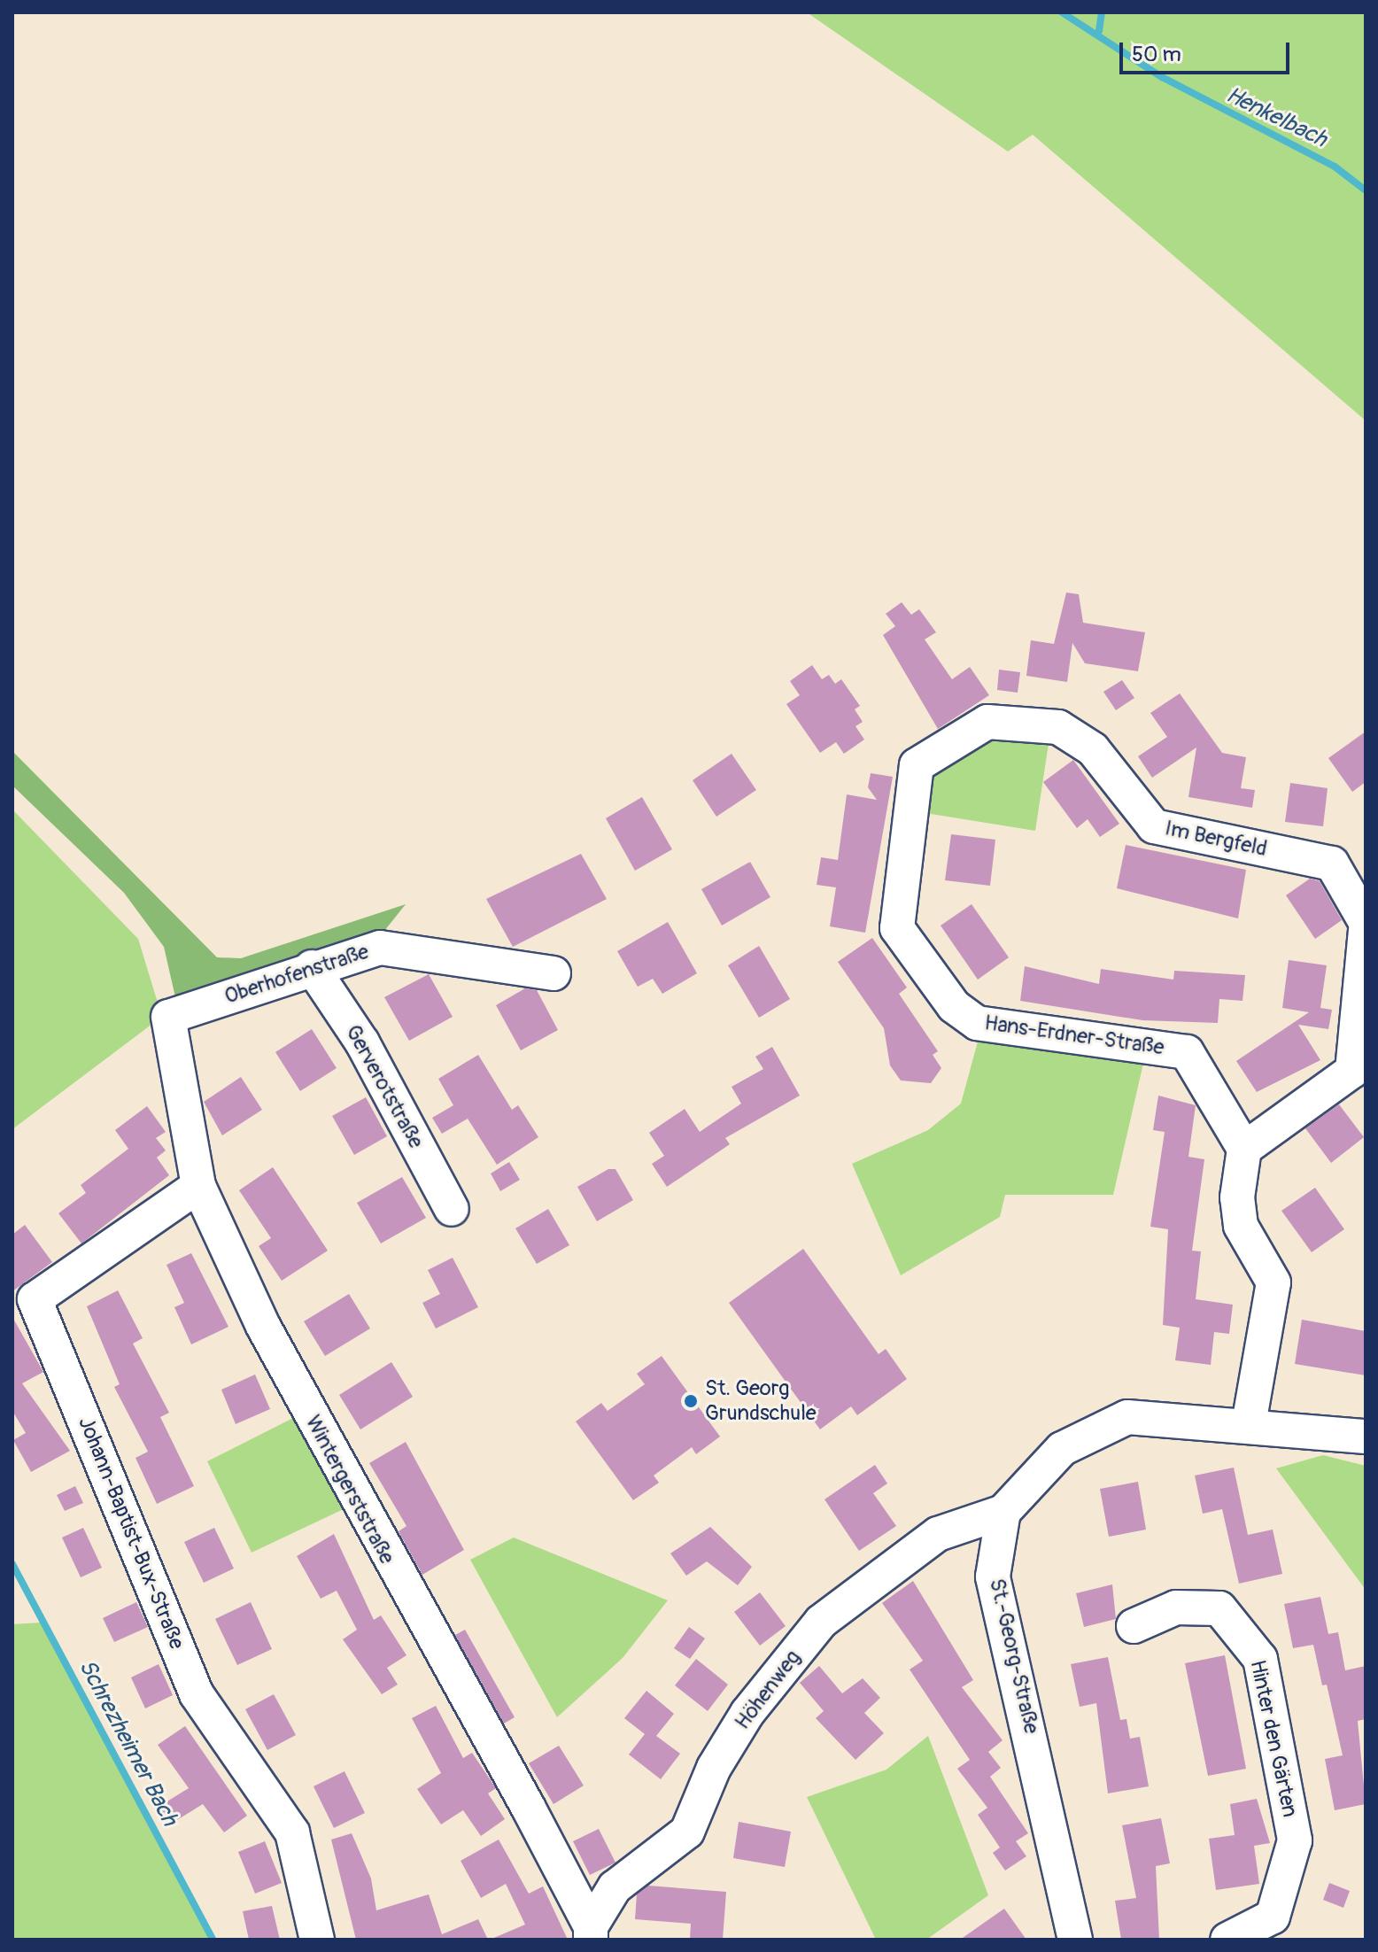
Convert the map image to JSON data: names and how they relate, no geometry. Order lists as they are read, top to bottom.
{
  "streets": {
    "street": [
      "Im Bergfeld",
      "Oberhofenstraße",
      "Hans-Erdner-Straße",
      "Gerverotstraße",
      "Wintergerststraße",
      "Johann-Baptist-Bux-Straße",
      "St.-Georg-Straße",
      "Höhenweg",
      "Hinter den Gärten"
    ]
  },
  "crossings": [
    ["Im Bergfeld", "Hans-Erdner-Straße"],
    ["Oberhofenstraße", "Gerverotstraße"],
    ["Oberhofenstraße", "Wintergerststraße"],
    ["Wintergerststraße", "Johann-Baptist-Bux-Straße"],
    ["Wintergerststraße", "Höhenweg"],
    ["St.-Georg-Straße", "Höhenweg"]
  ],
  "water": ["Henkelbach", "Schrezheimer Bach"],
  "places": ["St. Georg Grundschule"],
  "scale_bar": "50 m"
}
